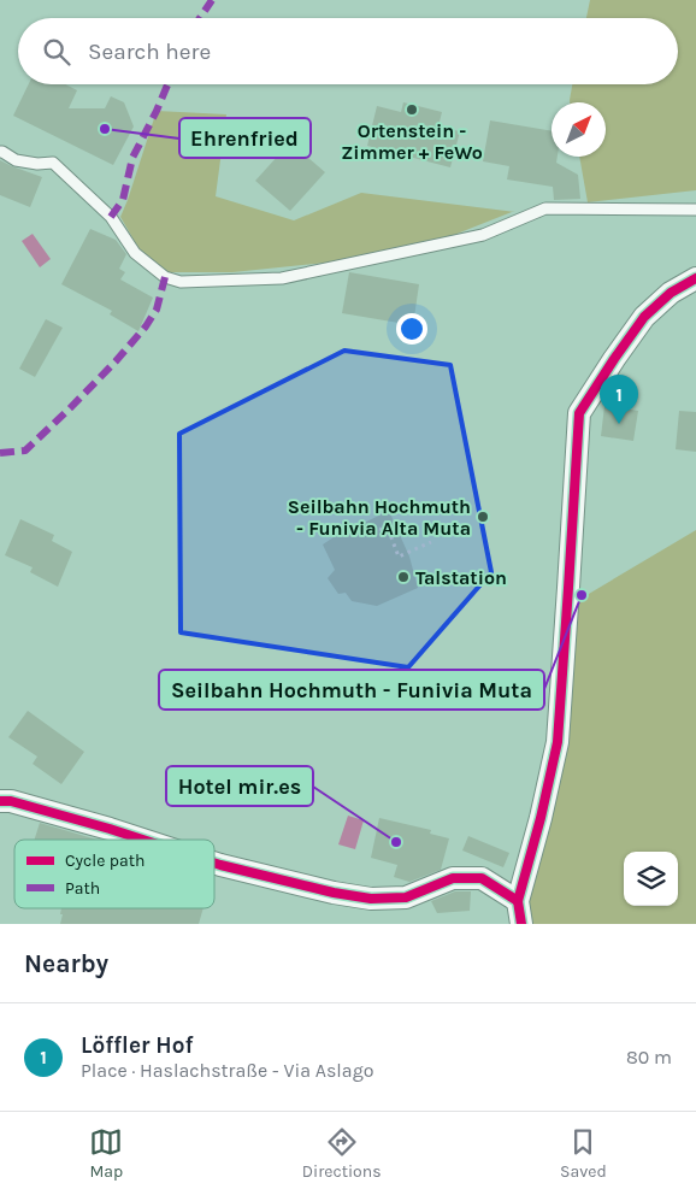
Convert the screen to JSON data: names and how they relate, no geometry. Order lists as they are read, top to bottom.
{
  "places": [
    "Ortenstein - Zimmer + FeWo",
    "Ehrenfried",
    "Seilbahn Hochmuth - Funivia Alta Muta",
    "Talstation",
    "Seilbahn Hochmuth - Funivia Muta",
    "Hotel mir.es"
  ],
  "legend": ["Cycle path", "Path"],
  "north": "top right",
  "page": {
    "search": "Search here",
    "pins": "1",
    "heading": "Nearby",
    "list": [
      {
        "mark": "1",
        "name": "Löffler Hof",
        "note": "Place · Haslachstraße - Via Aslago",
        "value": "80 m"
      }
    ],
    "nav": ["Map", "Directions", "Saved"]
  }
}
